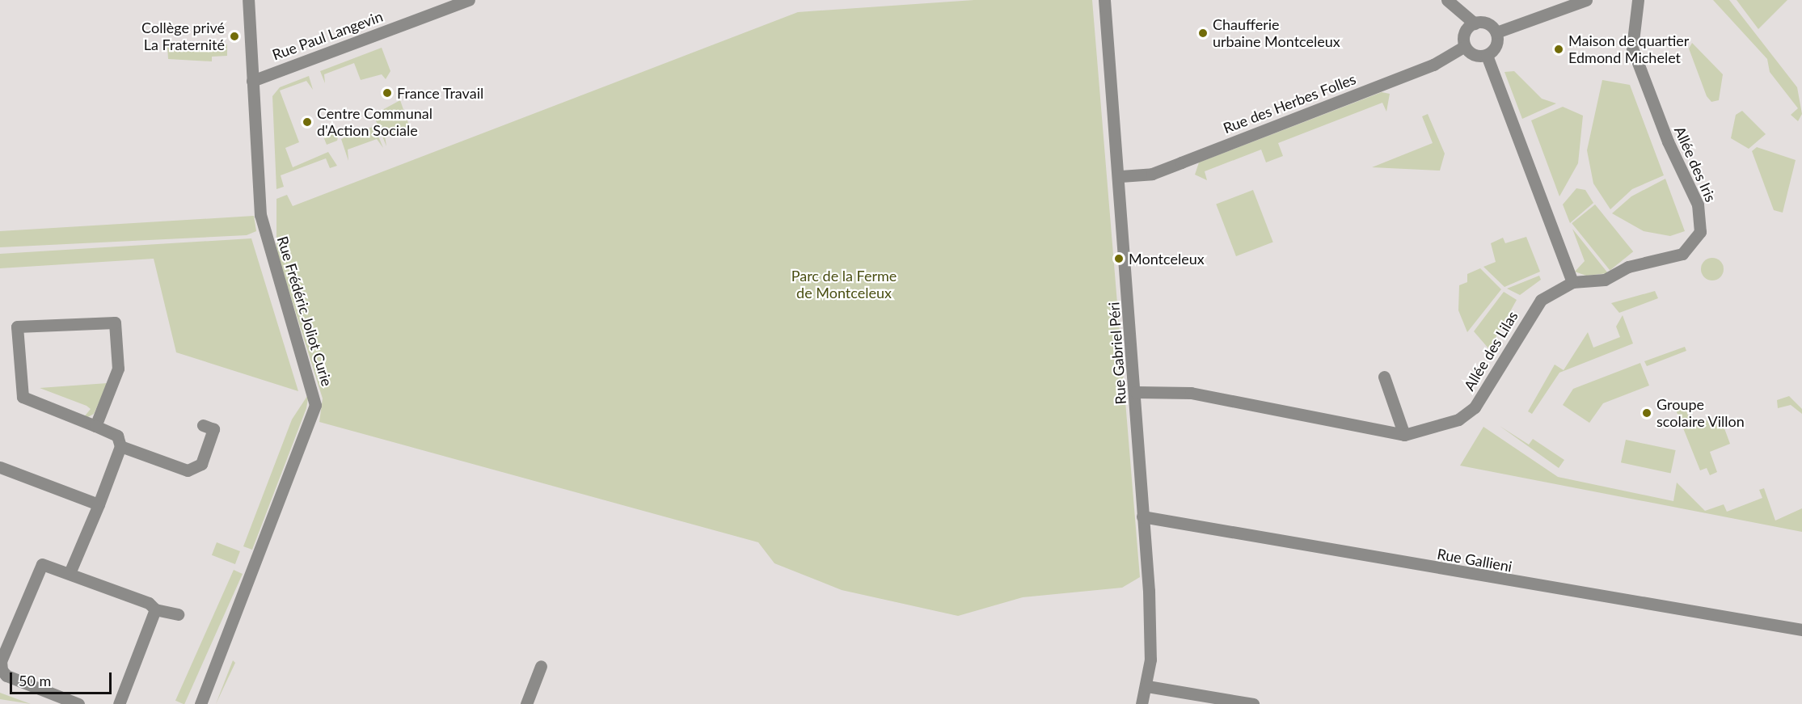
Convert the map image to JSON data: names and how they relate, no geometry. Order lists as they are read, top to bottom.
{
  "streets": {
    "street": [
      "Rue Paul Langevin",
      "Rue des Herbes Folles",
      "Allée des Iris",
      "Rue Frédéric Joliot Curie",
      "Allée des Lilas",
      "Rue Gabriel Péri",
      "Rue Gallieni"
    ]
  },
  "crossings": [
    ["Rue Paul Langevin", "Rue Frédéric Joliot Curie"],
    ["Rue des Herbes Folles", "Rue Gabriel Péri"],
    ["Allée des Iris", "Allée des Lilas"],
    ["Allée des Lilas", "Rue Gabriel Péri"],
    ["Rue Gabriel Péri", "Rue Gallieni"]
  ],
  "parks": ["Parc de la Ferme de Montceleux"],
  "places": [
    "Chaufferie urbaine Montceleux",
    "Collège privé La Fraternité",
    "Maison de quartier Edmond Michelet",
    "France Travail",
    "Centre Communal d'Action Sociale",
    "Montceleux",
    "Groupe scolaire Villon"
  ],
  "scale_bar": "50 m"
}
